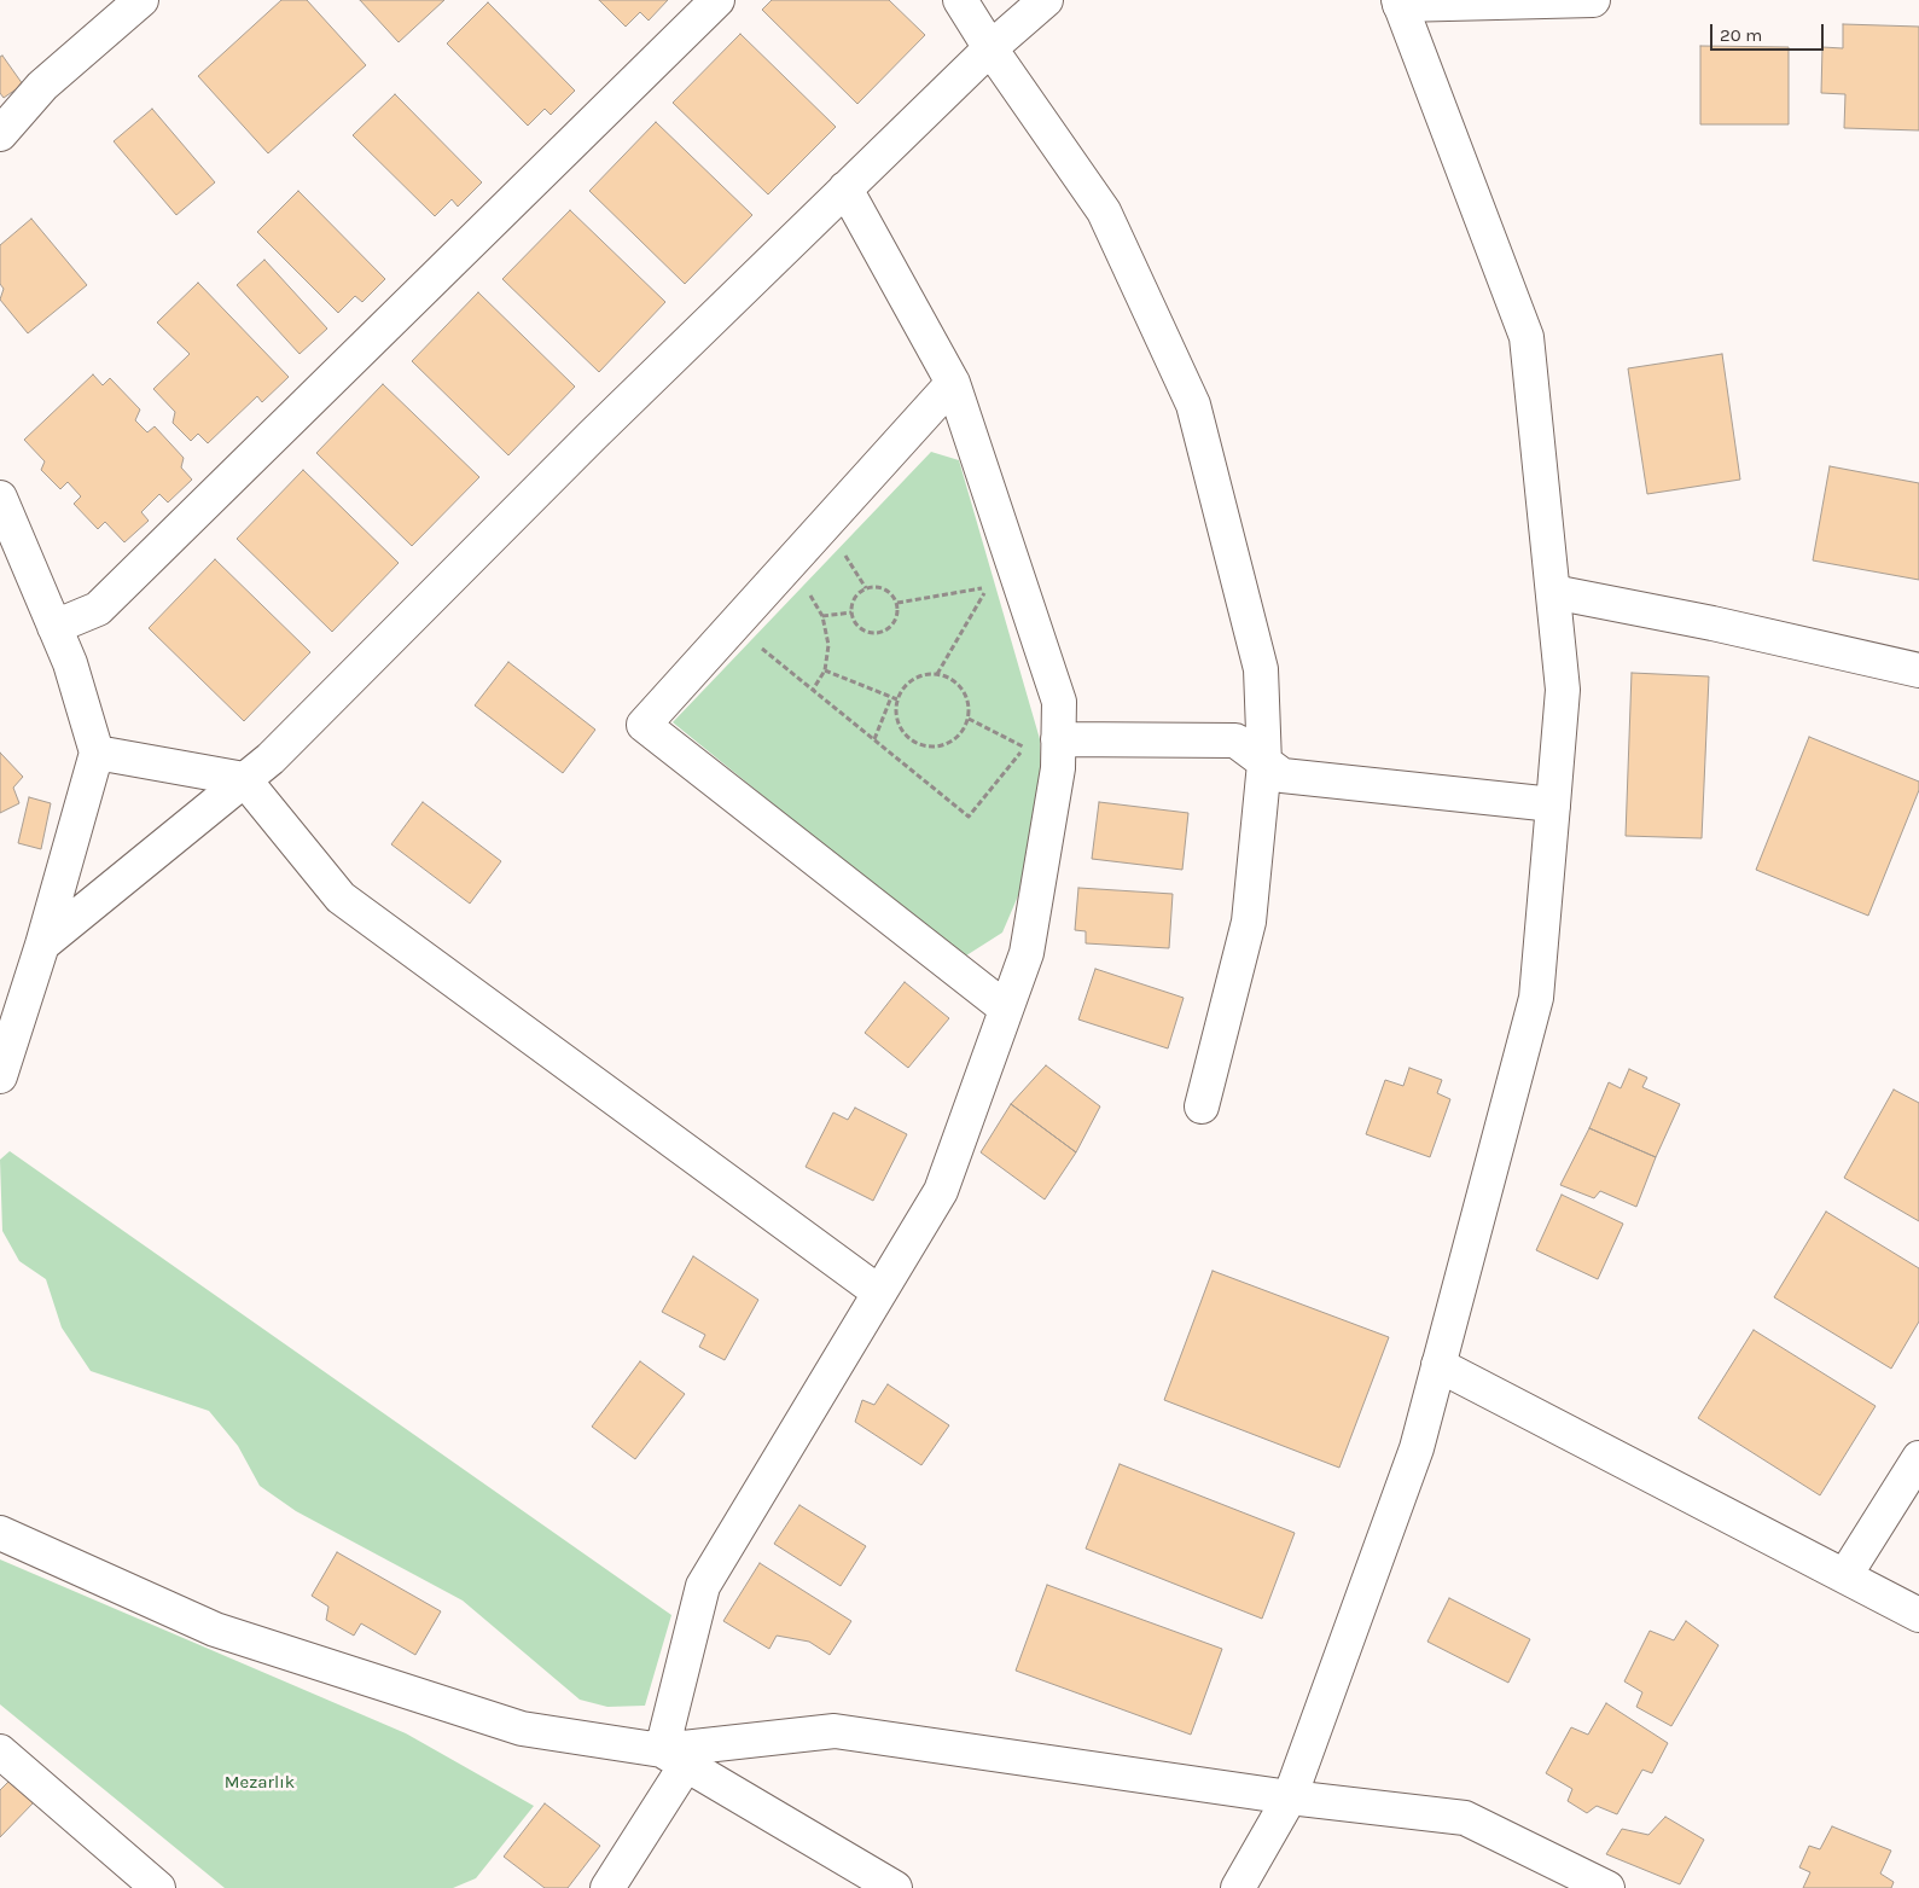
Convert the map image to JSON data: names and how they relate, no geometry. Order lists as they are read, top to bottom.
{
  "parks": ["Mezarlık"],
  "scale_bar": "20 m"
}
